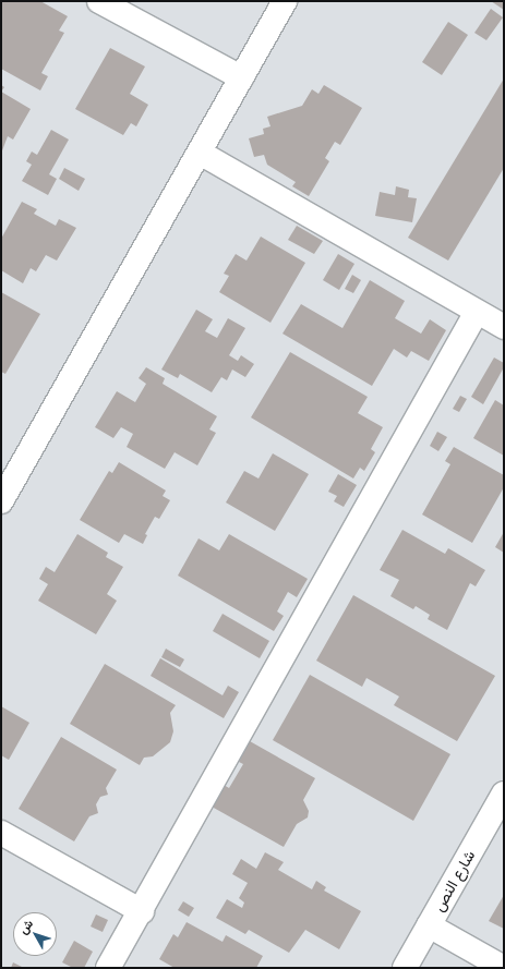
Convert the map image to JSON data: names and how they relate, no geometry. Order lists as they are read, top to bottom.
{
  "streets": {
    "street": ["شارع النص"]
  },
  "north": "top left"
}
